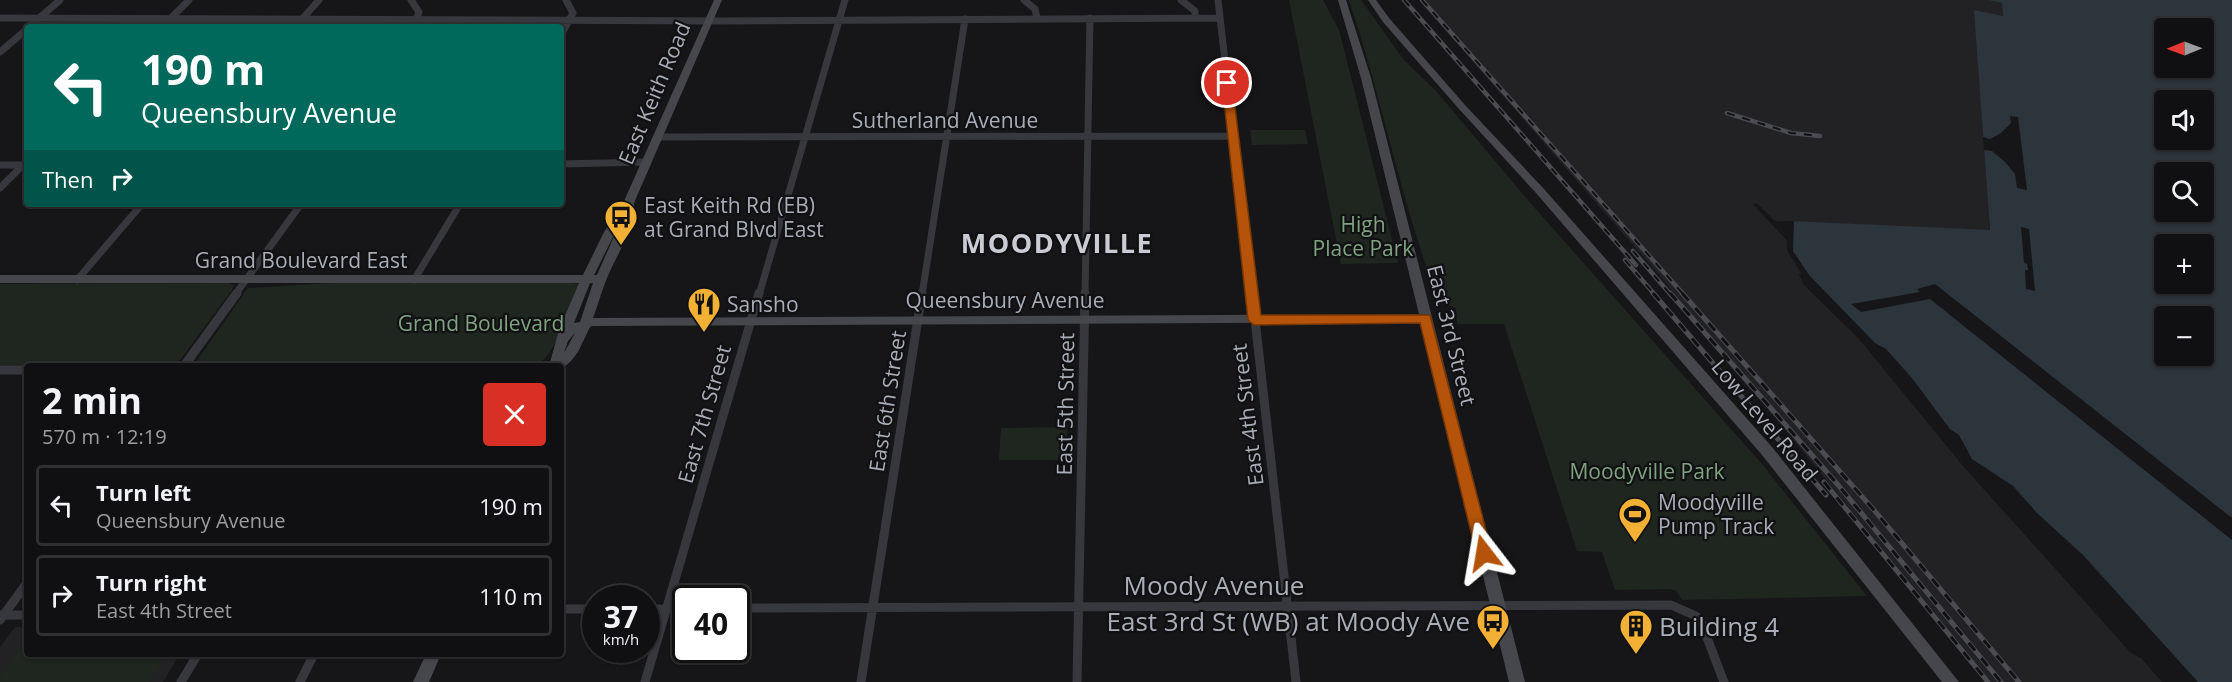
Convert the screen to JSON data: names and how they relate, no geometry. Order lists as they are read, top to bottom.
{
  "streets": {
    "main road": [
      "East Keith Road",
      "Grand Boulevard East",
      "Queensbury Avenue",
      "East 3rd Street",
      "Low Level Road"
    ],
    "street": [
      "Sutherland Avenue",
      "East 6th Street",
      "East 5th Street",
      "East 7th Street",
      "East 4th Street",
      "Moody Avenue"
    ]
  },
  "crossings": [
    ["East Keith Road", "Sutherland Avenue"],
    ["East Keith Road", "Grand Boulevard East"],
    ["East Keith Road", "Queensbury Avenue"],
    ["Sutherland Avenue", "East 6th Street"],
    ["Sutherland Avenue", "East 5th Street"],
    ["Sutherland Avenue", "East 7th Street"],
    ["Sutherland Avenue", "East 4th Street"],
    ["Queensbury Avenue", "East 3rd Street"],
    ["Queensbury Avenue", "East 6th Street"],
    ["Queensbury Avenue", "East 5th Street"],
    ["Queensbury Avenue", "East 7th Street"],
    ["Queensbury Avenue", "East 4th Street"],
    ["East 3rd Street", "Moody Avenue"],
    ["East 6th Street", "Moody Avenue"],
    ["East 5th Street", "Moody Avenue"],
    ["East 4th Street", "Moody Avenue"]
  ],
  "districts": ["MOODYVILLE"],
  "parks": ["High Place Park", "Grand Boulevard", "Moodyville Park"],
  "places": {
    "bus stop": ["East Keith Rd (EB) at Grand Blvd East", "East 3rd St (WB) at Moody Ave"],
    "restaurant": ["Sansho"],
    "sports": ["Moodyville Pump Track"],
    "building": ["Building 4"]
  },
  "north": "left",
  "page": {
    "map_buttons": ["+", "−"],
    "turn": ["190 m", "Queensbury Avenue"],
    "then": "Then",
    "heading": ["2 min", "570 m · 12:19"],
    "list": [
      {
        "name": "Turn left",
        "note": "Queensbury Avenue",
        "value": "190 m"
      },
      {
        "name": "Turn right",
        "note": "East 4th Street",
        "value": "110 m"
      }
    ],
    "speed": "37 km/h",
    "limit": "40"
  }
}
